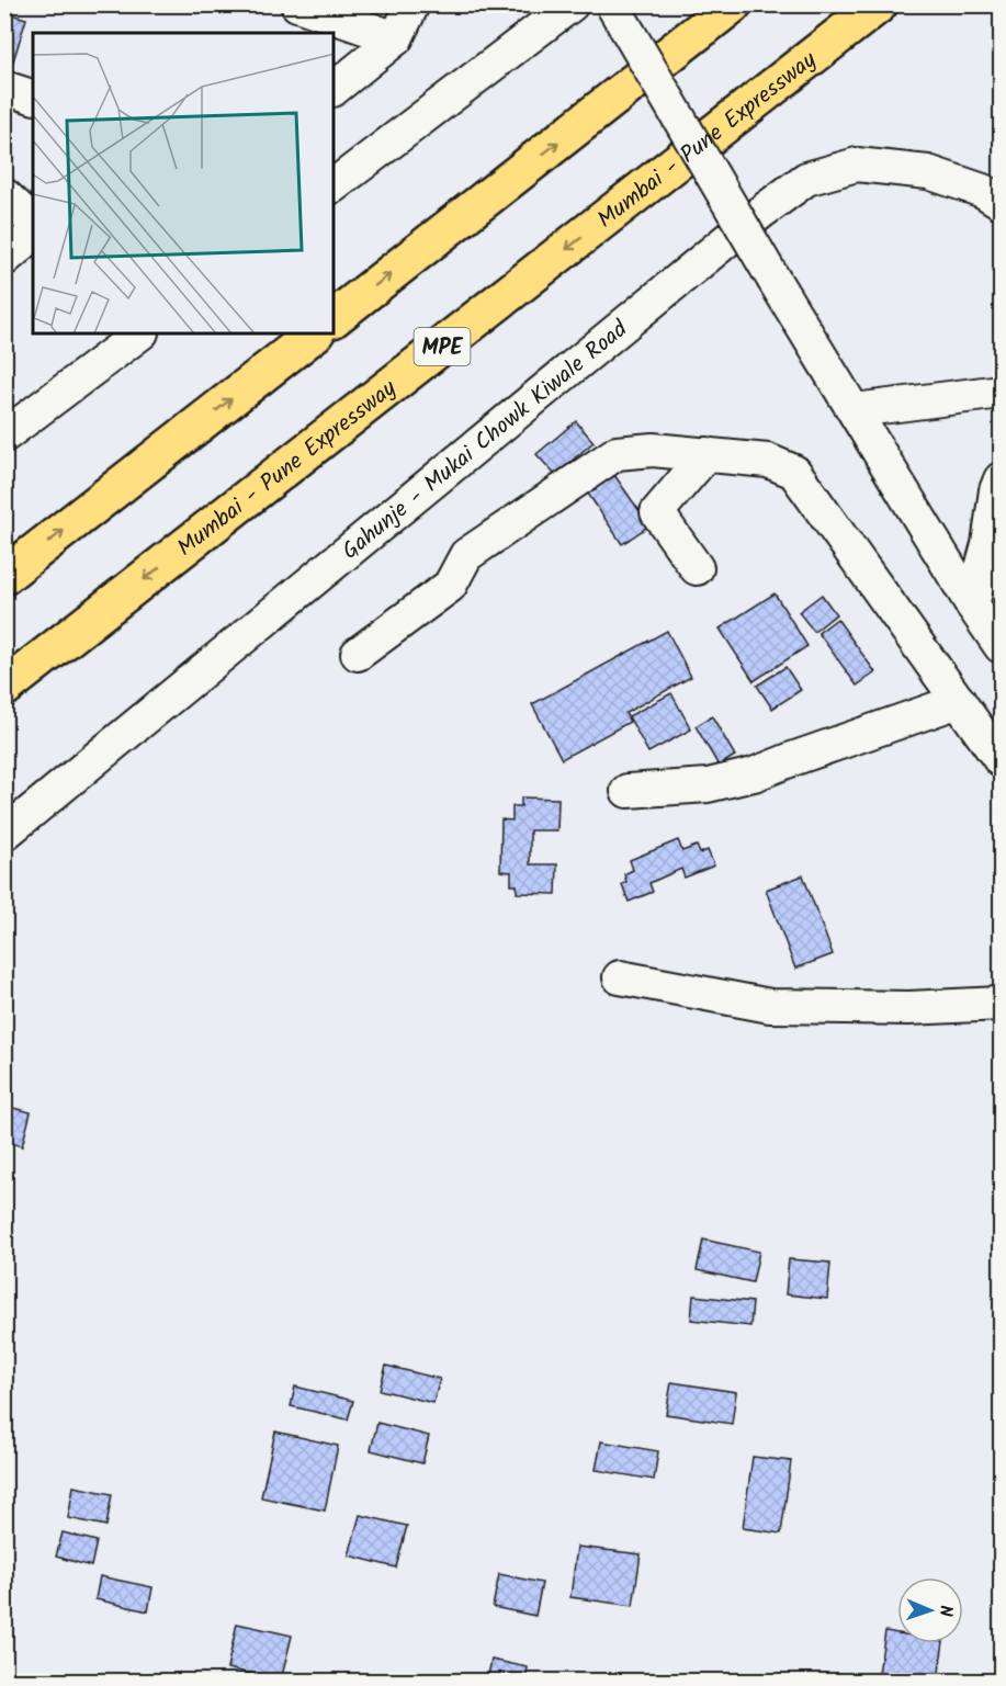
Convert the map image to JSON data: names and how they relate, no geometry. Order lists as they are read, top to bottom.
{
  "streets": {
    "highway": ["Mumbai - Pune Expressway", "MPE"],
    "street": ["Gahunje - Mukai Chowk Kiwale Road"]
  },
  "north": "right"
}
